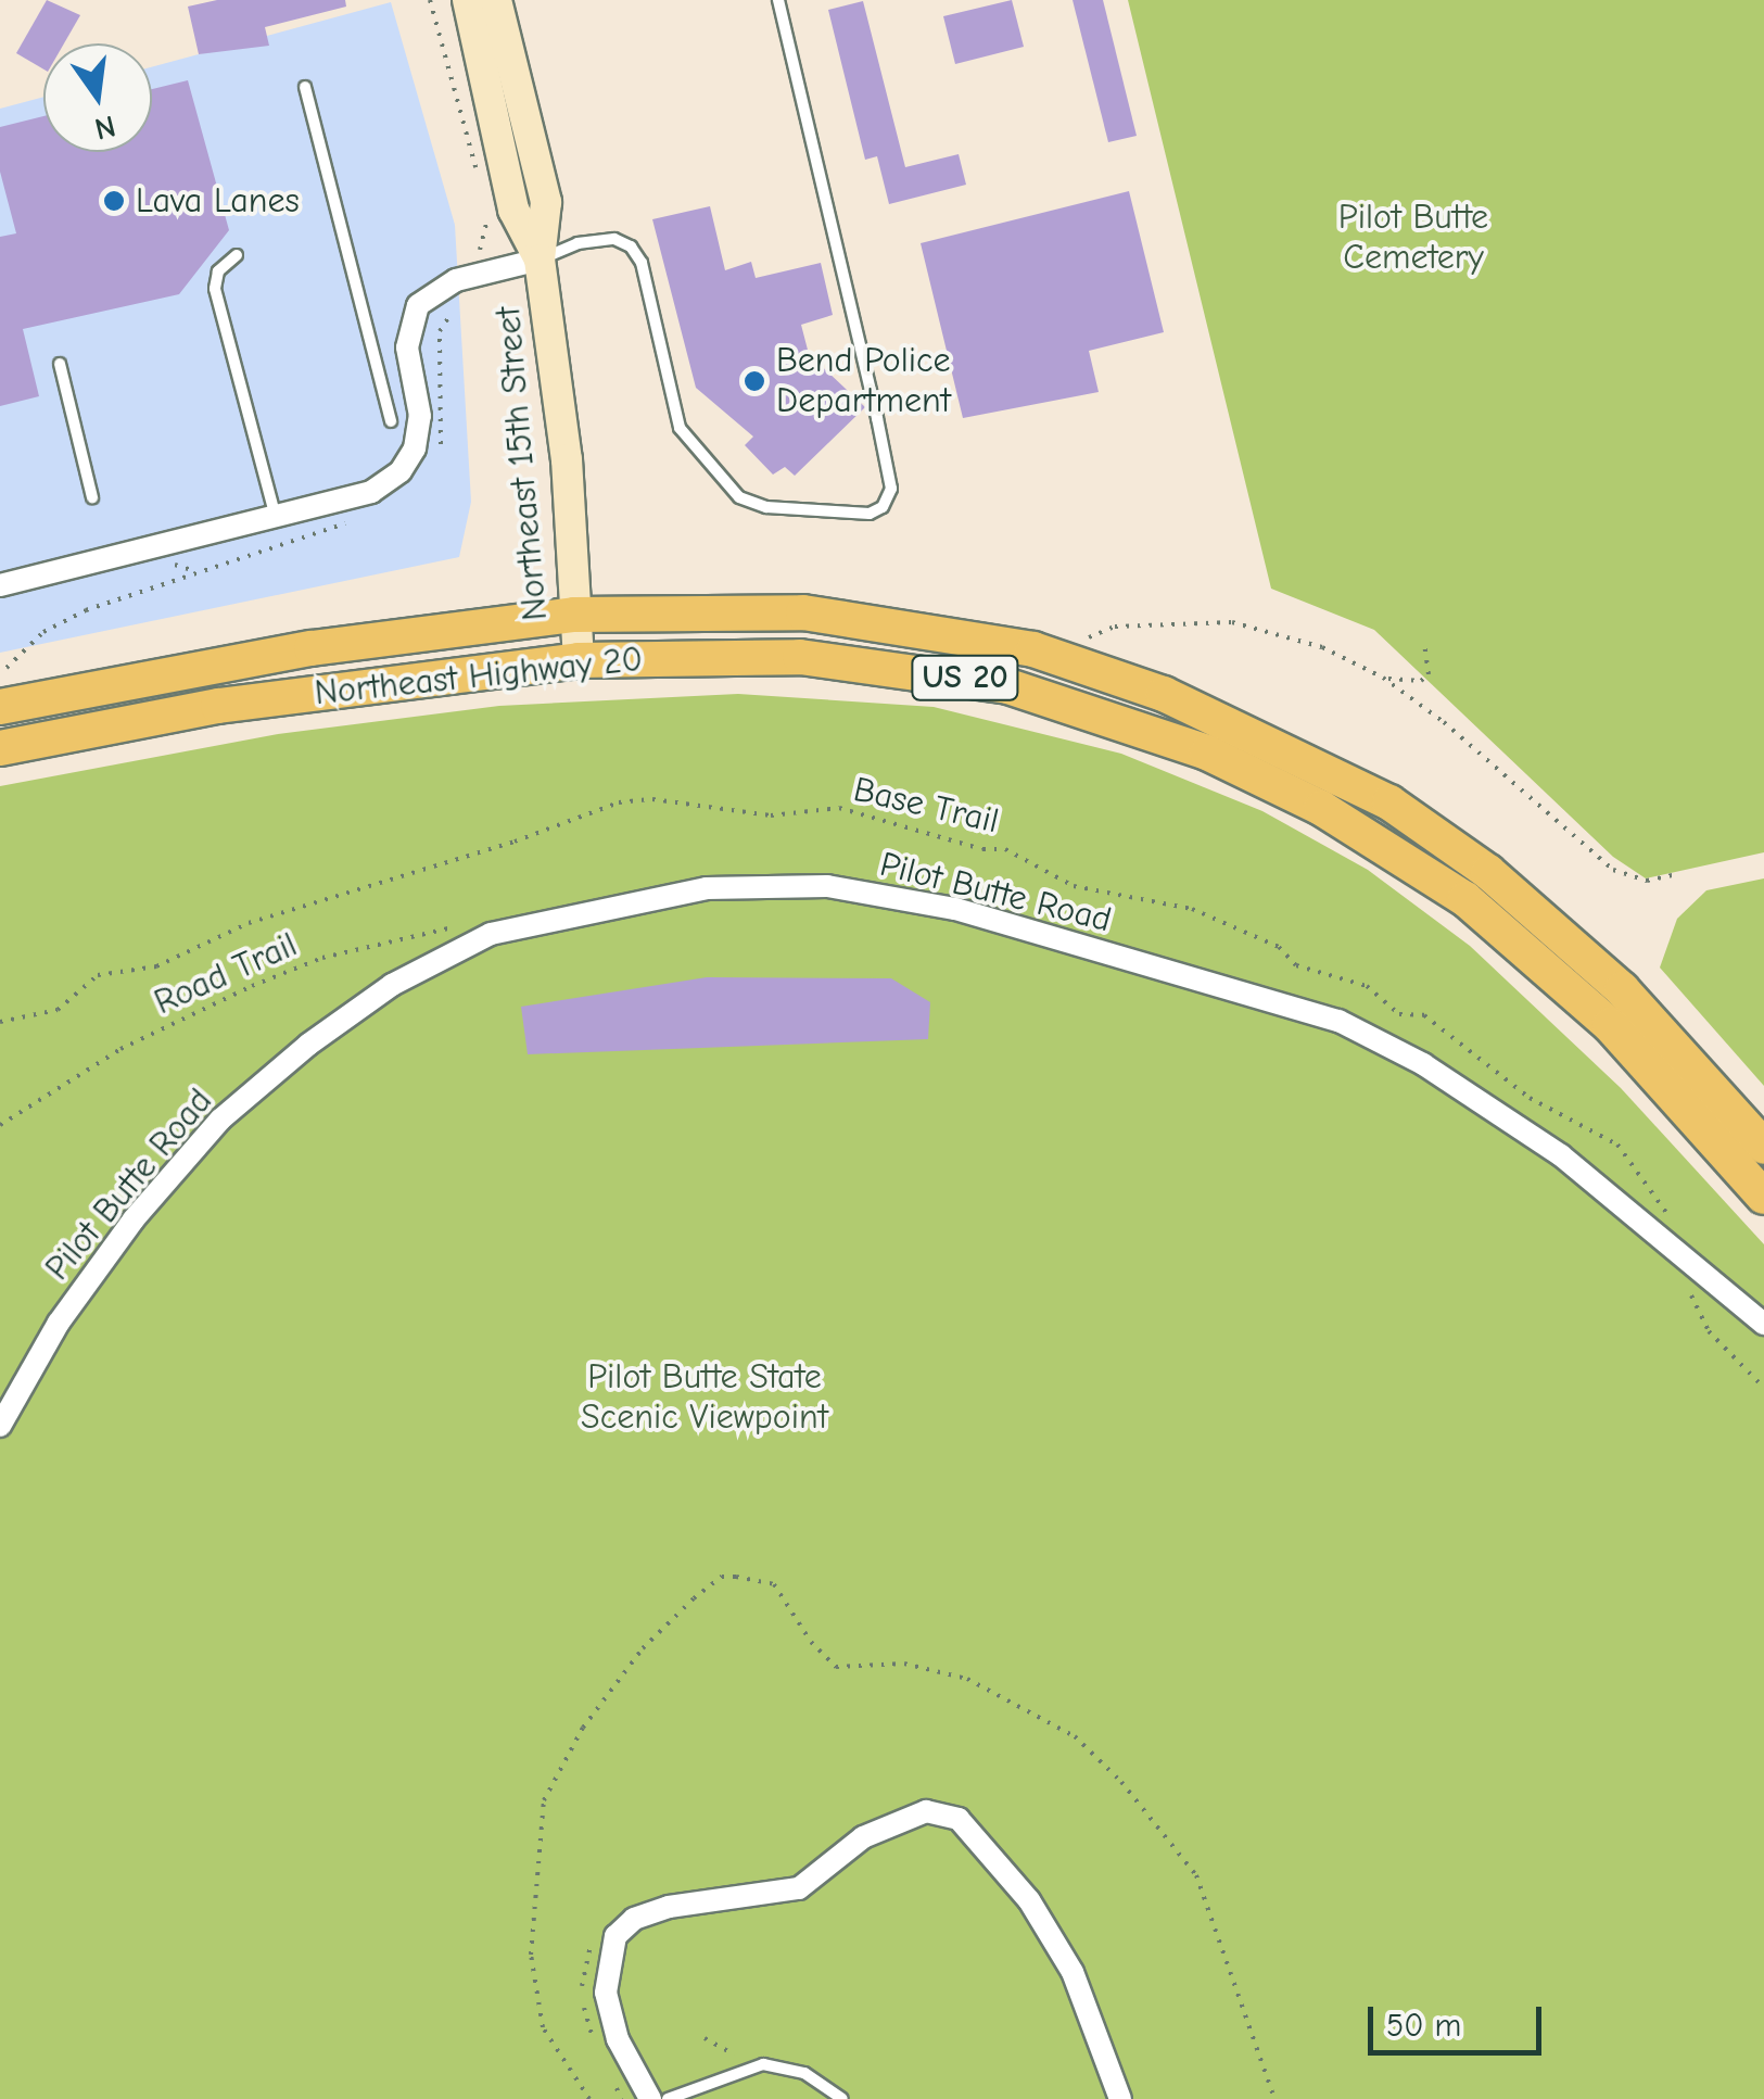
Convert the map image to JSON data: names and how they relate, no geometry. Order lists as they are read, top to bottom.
{
  "streets": {
    "main road": ["Northeast 15th Street", "Northeast Highway 20", "US 20"],
    "street": ["Pilot Butte Road"],
    "path": ["Base Trail", "Road Trail"]
  },
  "crossings": [
    ["Northeast 15th Street", "Northeast Highway 20"],
    ["Pilot Butte Road", "Road Trail"]
  ],
  "parks": ["Pilot Butte Cemetery", "Pilot Butte State Scenic Viewpoint"],
  "places": ["Lava Lanes", "Bend Police Department"],
  "scale_bar": "50 m",
  "north": "bottom"
}
